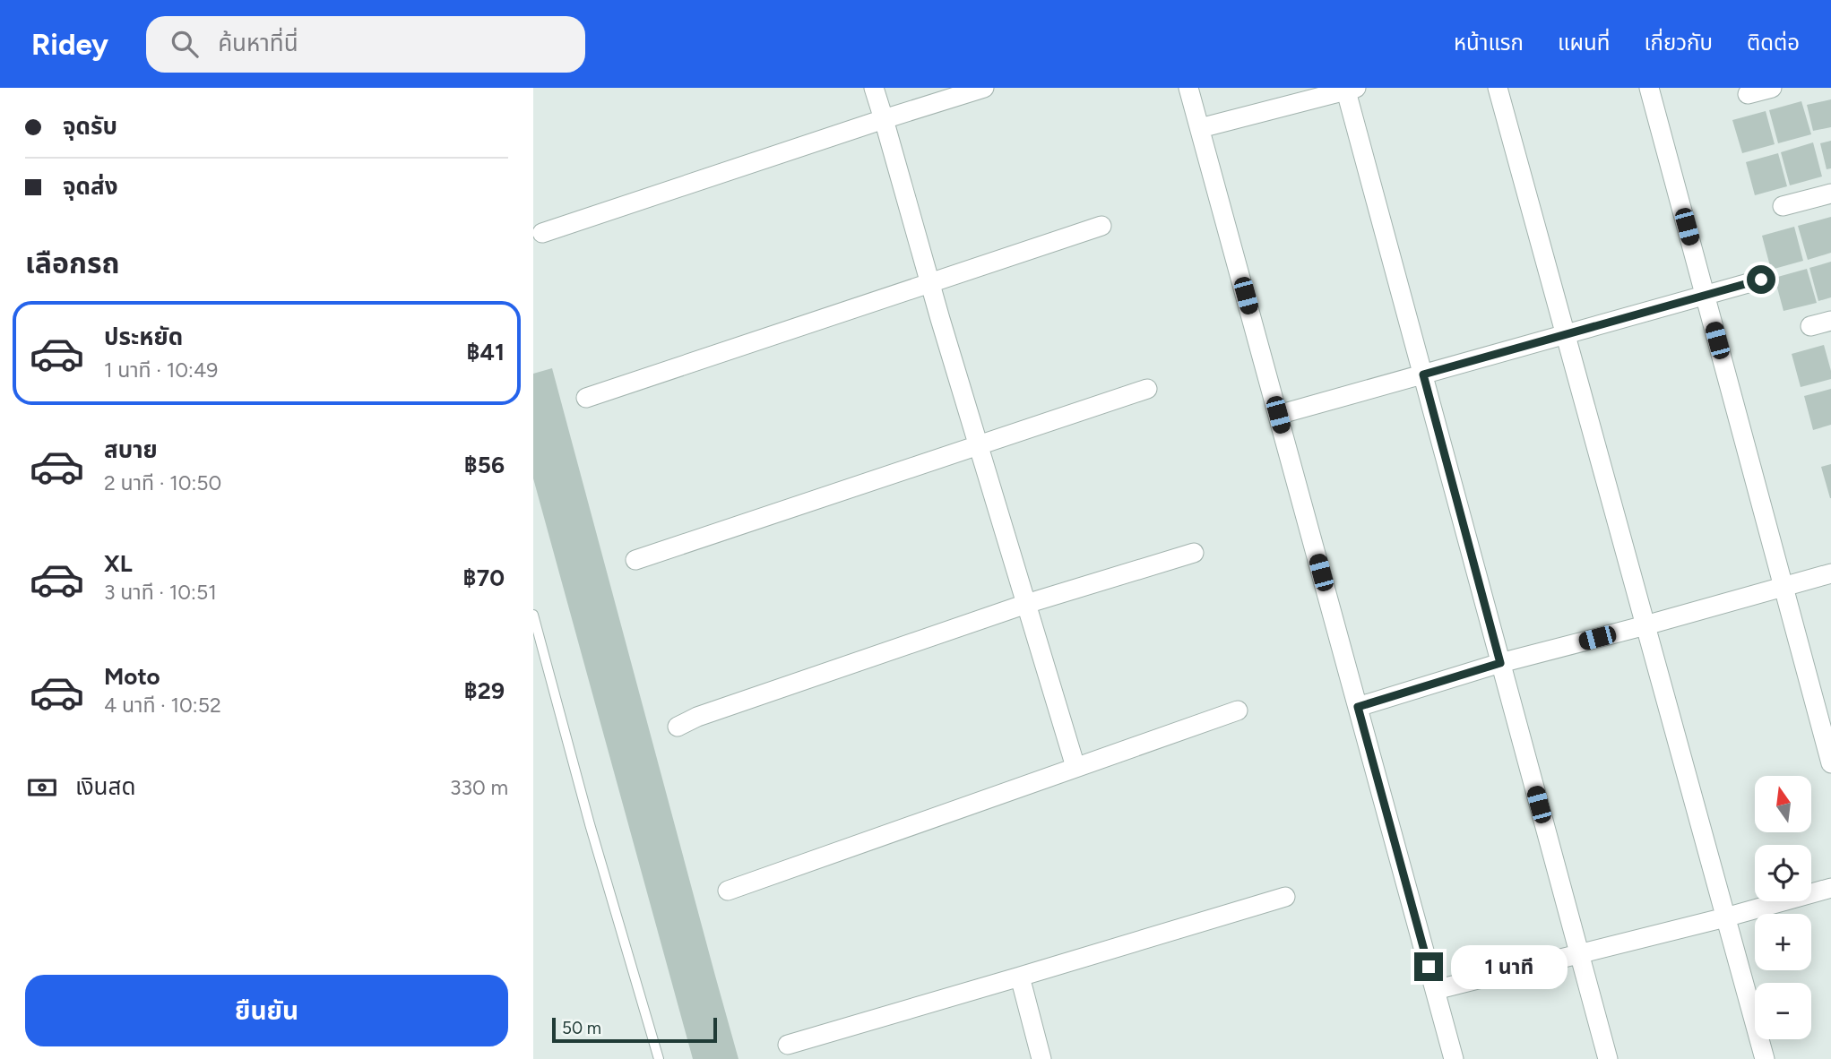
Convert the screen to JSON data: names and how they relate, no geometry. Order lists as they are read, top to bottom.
{
  "scale_bar": "50 m",
  "north": "top",
  "page": {
    "header": "Ridey",
    "search": "ค้นหาที่นี่",
    "nav": [
      "หน้าแรก",
      "แผนที่",
      "เกี่ยวกับ",
      "ติดต่อ"
    ],
    "banner": ["จุดรับ", "จุดส่ง"],
    "heading": "เลือกรถ",
    "list": [
      {
        "name": "ประหยัด",
        "note": "1 นาที · 10:49",
        "value": "฿41"
      },
      {
        "name": "สบาย",
        "note": "2 นาที · 10:50",
        "value": "฿56"
      },
      {
        "name": "XL",
        "note": "3 นาที · 10:51",
        "value": "฿70"
      },
      {
        "name": "Moto",
        "note": "4 นาที · 10:52",
        "value": "฿29"
      }
    ],
    "pay": ["เงินสด", "330 m"],
    "map_buttons": ["+", "−"],
    "bubble": "1 นาที",
    "buttons": "ยืนยัน",
    "scale": "50 m"
  }
}
